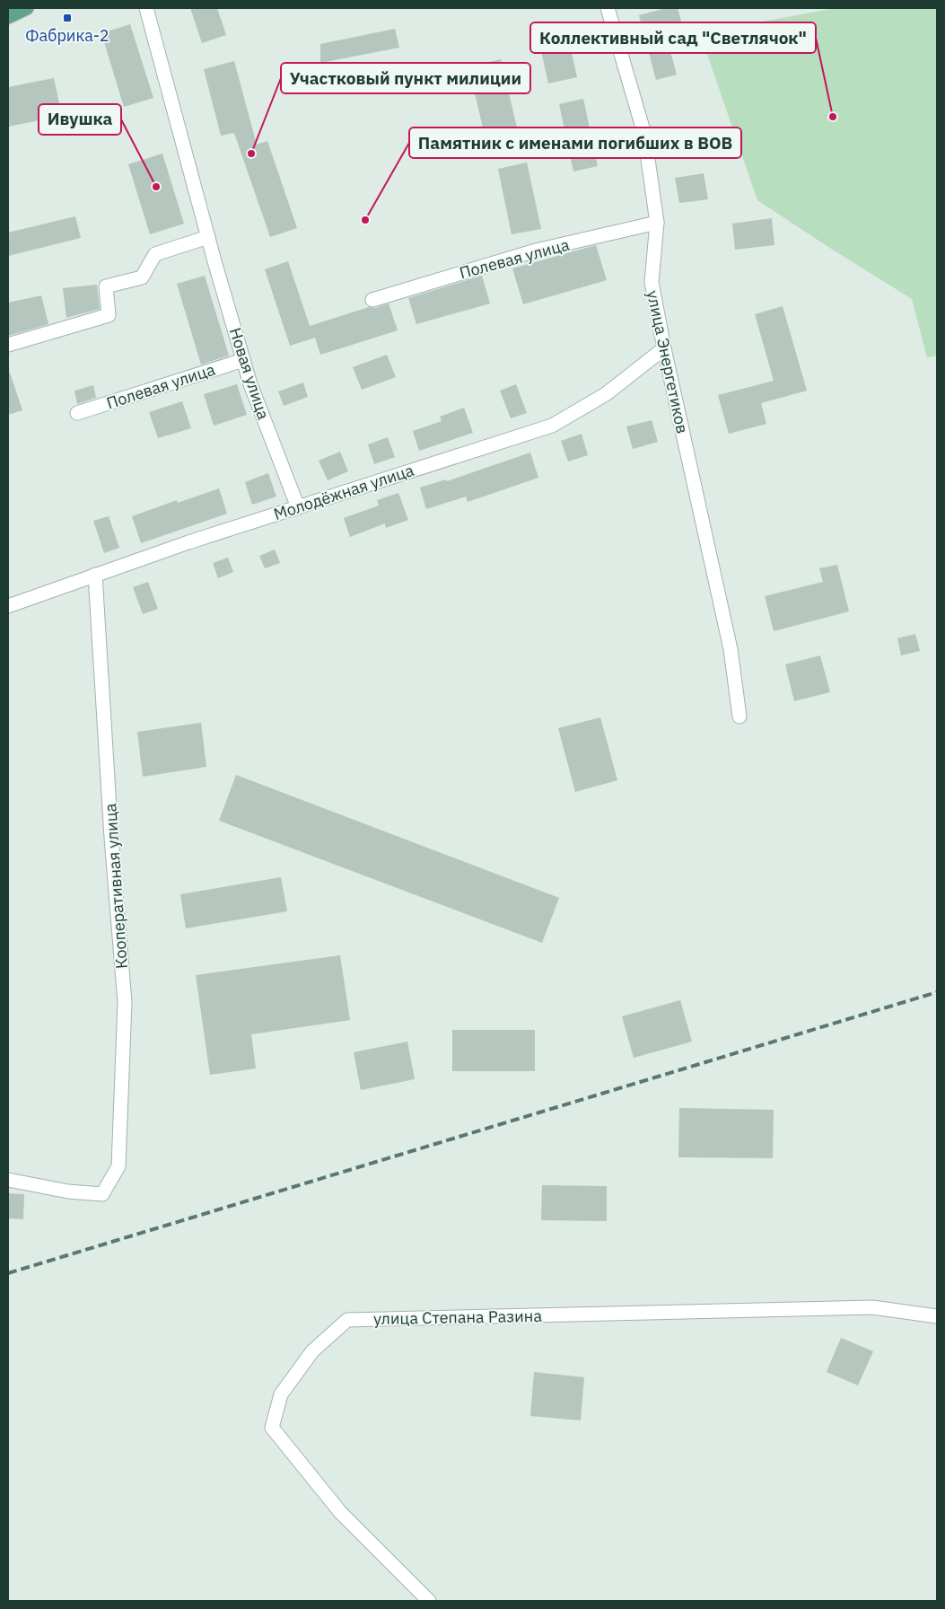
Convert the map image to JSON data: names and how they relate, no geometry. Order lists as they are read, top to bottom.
{
  "streets": {
    "street": [
      "Полевая улица",
      "улица Энергетиков",
      "Новая улица",
      "Молодёжная улица",
      "Кооперативная улица",
      "улица Степана Разина"
    ]
  },
  "crossings": [
    ["Полевая улица", "улица Энергетиков"],
    ["Полевая улица", "Новая улица"],
    ["улица Энергетиков", "Молодёжная улица"],
    ["Новая улица", "Молодёжная улица"],
    ["Молодёжная улица", "Кооперативная улица"]
  ],
  "places": {
    "transit": ["Фабрика-2"],
    "other": [
      "Коллективный сад \"Светлячок\"",
      "Участковый пункт милиции",
      "Ивушка",
      "Памятник с именами погибших в ВОВ"
    ]
  }
}
